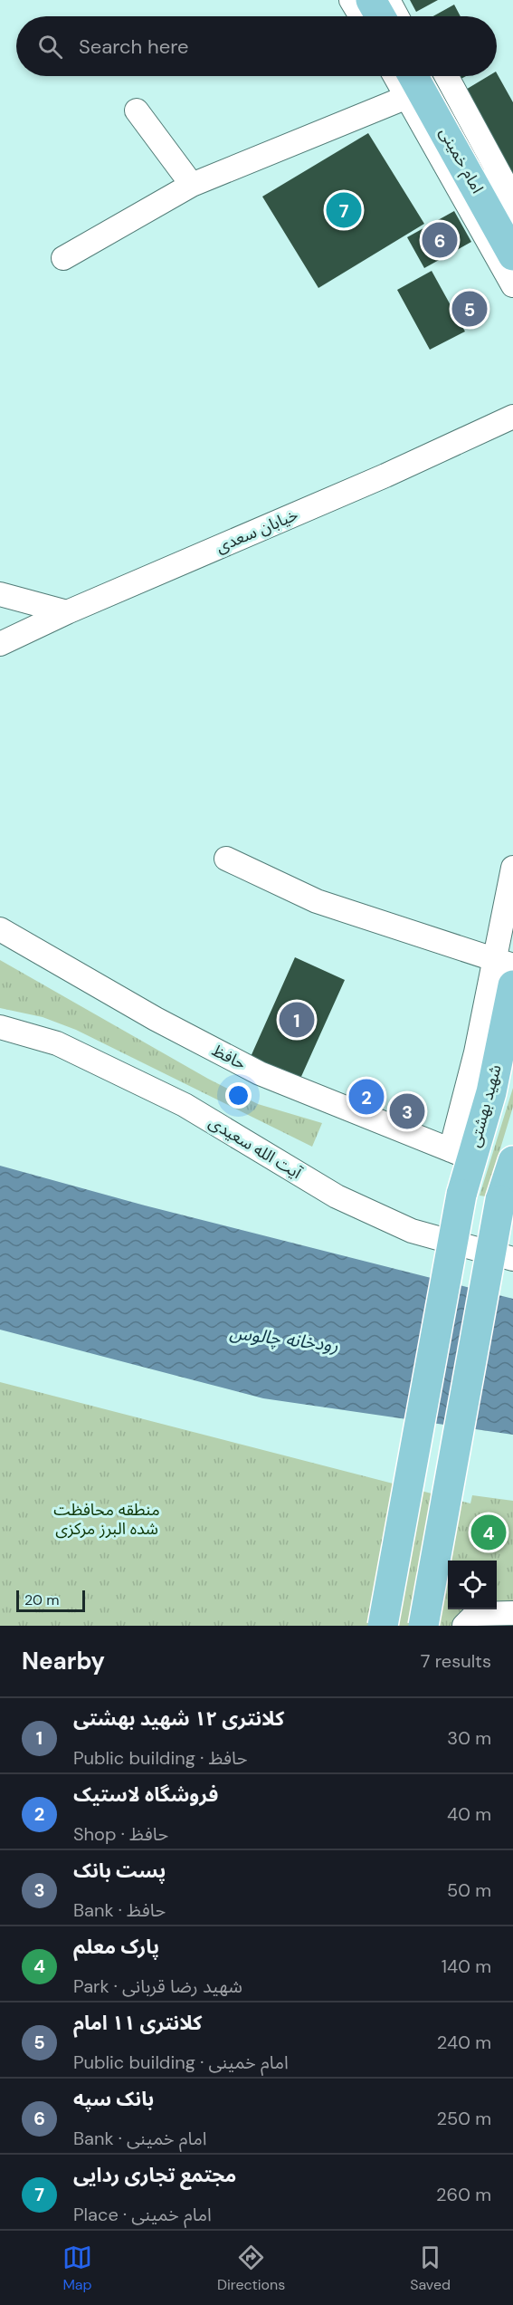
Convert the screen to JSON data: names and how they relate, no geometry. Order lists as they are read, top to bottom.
{
  "streets": {
    "main road": ["امام خمینی", "شهید بهشتی"],
    "street": ["خیابان سعدی", "حافظ", "آیت الله سعیدی"]
  },
  "crossings": [
    ["حافظ", "شهید بهشتی"]
  ],
  "water": ["رودخانه چالوس"],
  "parks": ["منطقه محافظت شده البرز مرکزی"],
  "scale_bar": "20 m",
  "page": {
    "search": "Search here",
    "pins": [
      "7",
      "6",
      "5",
      "1",
      "2",
      "3",
      "4"
    ],
    "scale": "20 m",
    "heading": ["Nearby", "7 results"],
    "list": [
      {
        "mark": "1",
        "name": "کلانتری ۱۲ شهید بهشتی",
        "note": "Public building · حافظ",
        "value": "30 m"
      },
      {
        "mark": "2",
        "name": "فروشگاه لاستیک",
        "note": "Shop · حافظ",
        "value": "40 m"
      },
      {
        "mark": "3",
        "name": "پست بانک",
        "note": "Bank · حافظ",
        "value": "50 m"
      },
      {
        "mark": "4",
        "name": "پارک معلم",
        "note": "Park · شهید رضا قربانی",
        "value": "140 m"
      },
      {
        "mark": "5",
        "name": "کلانتری ۱۱ امام",
        "note": "Public building · امام خمینی",
        "value": "240 m"
      },
      {
        "mark": "6",
        "name": "بانک سپه",
        "note": "Bank · امام خمینی",
        "value": "250 m"
      },
      {
        "mark": "7",
        "name": "مجتمع تجاری ردایی",
        "note": "Place · امام خمینی",
        "value": "260 m"
      }
    ],
    "nav": ["Map", "Directions", "Saved"]
  }
}
